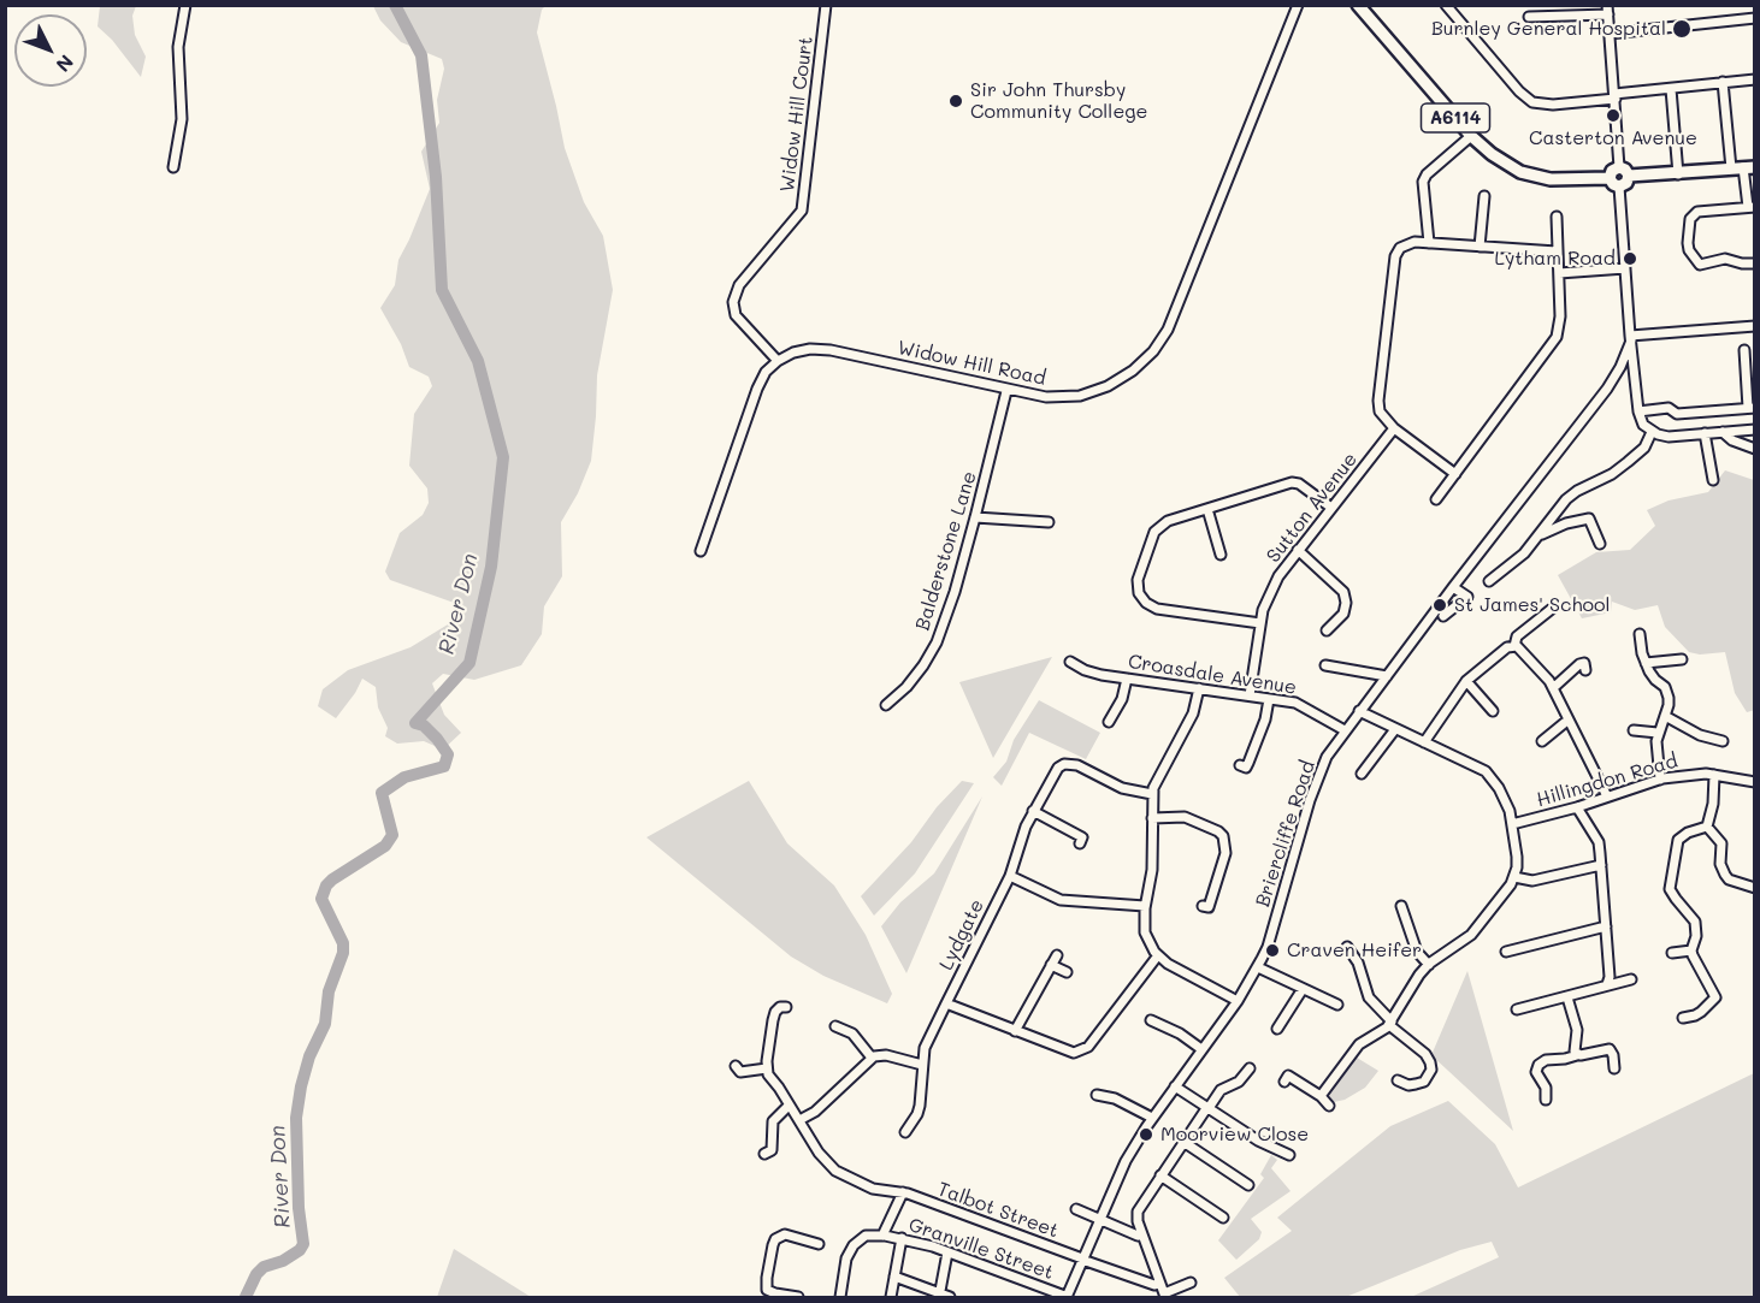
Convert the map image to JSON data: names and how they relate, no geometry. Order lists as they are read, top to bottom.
{
  "streets": {
    "highway": ["A6114"],
    "street": [
      "Widow Hill Court",
      "Widow Hill Road",
      "Sutton Avenue",
      "Balderstone Lane",
      "Croasdale Avenue",
      "Hillingdon Road",
      "Briercliffe Road",
      "Lydgate",
      "Talbot Street",
      "Granville Street"
    ]
  },
  "crossings": [
    ["Widow Hill Court", "Widow Hill Road"],
    ["A6114", "Briercliffe Road"],
    ["Widow Hill Road", "Balderstone Lane"],
    ["Sutton Avenue", "Croasdale Avenue"],
    ["Croasdale Avenue", "Briercliffe Road"],
    ["Briercliffe Road", "Talbot Street"],
    ["Briercliffe Road", "Granville Street"]
  ],
  "water": ["River Don"],
  "places": [
    "Burnley General Hospital",
    "Sir John Thursby Community College",
    "Casterton Avenue",
    "Lytham Road",
    "St James' School",
    "Craven Heifer",
    "Moorview Close"
  ],
  "north": "bottom right"
}
